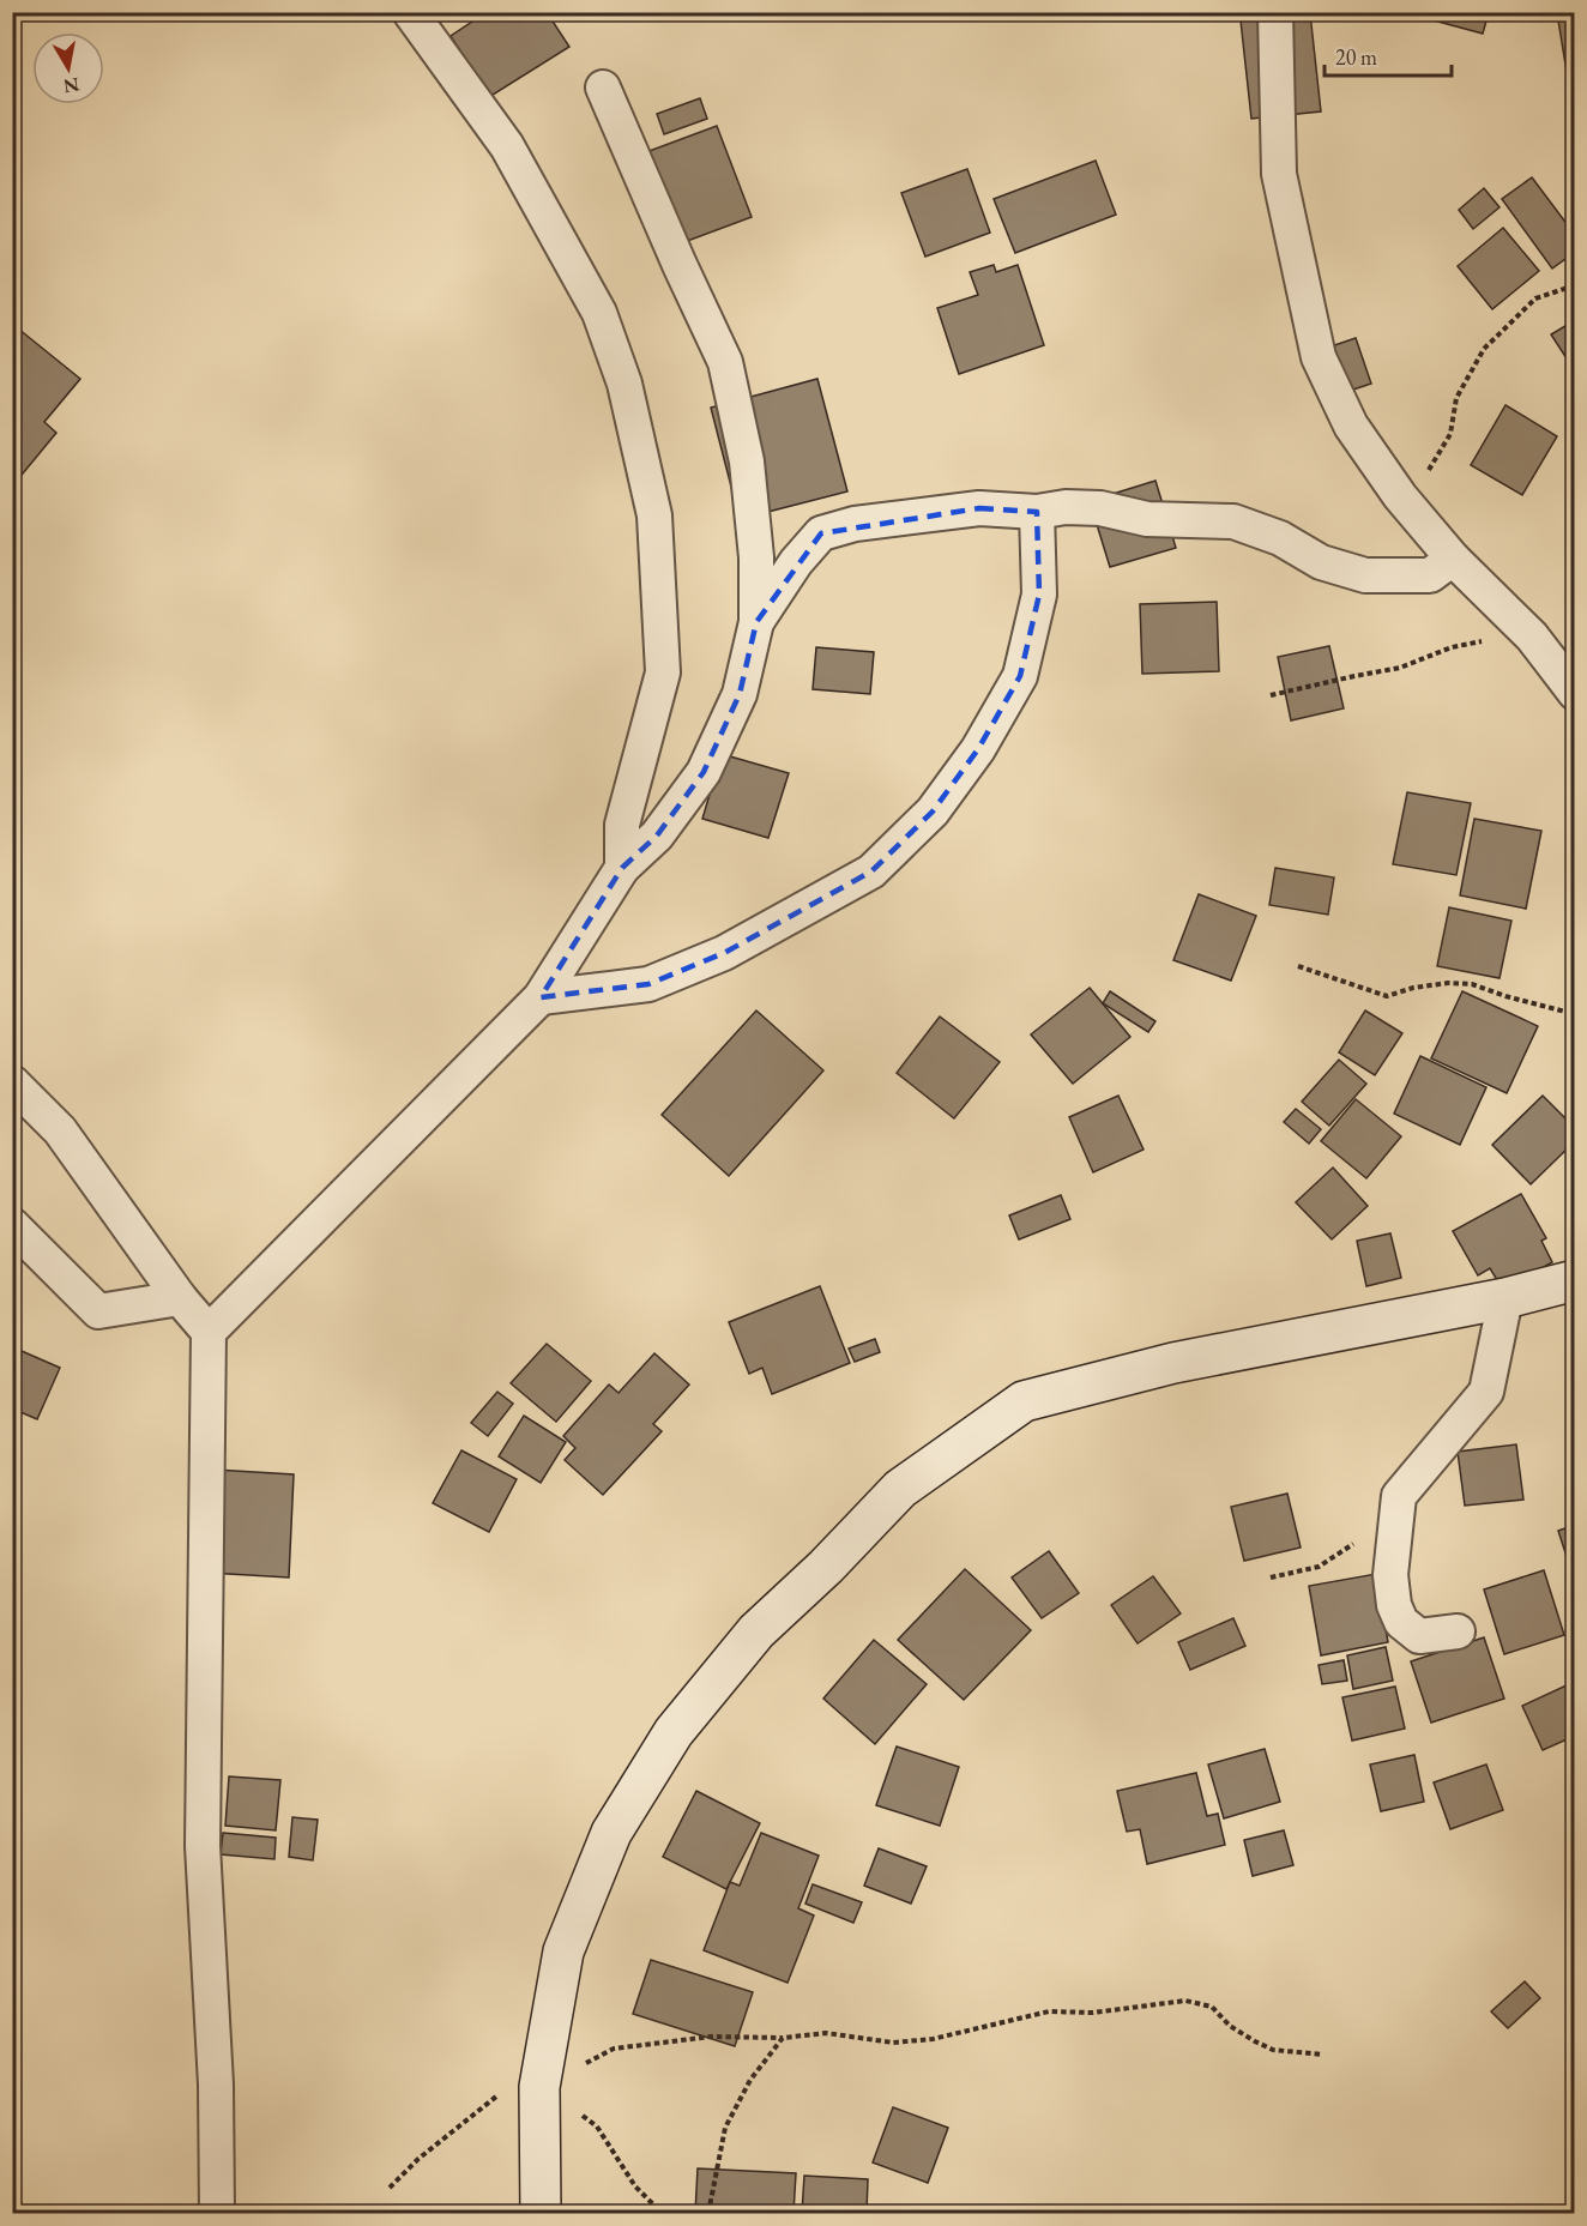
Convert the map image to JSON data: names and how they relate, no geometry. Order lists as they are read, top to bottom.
{
  "scale_bar": "20 m",
  "north": "bottom"
}
